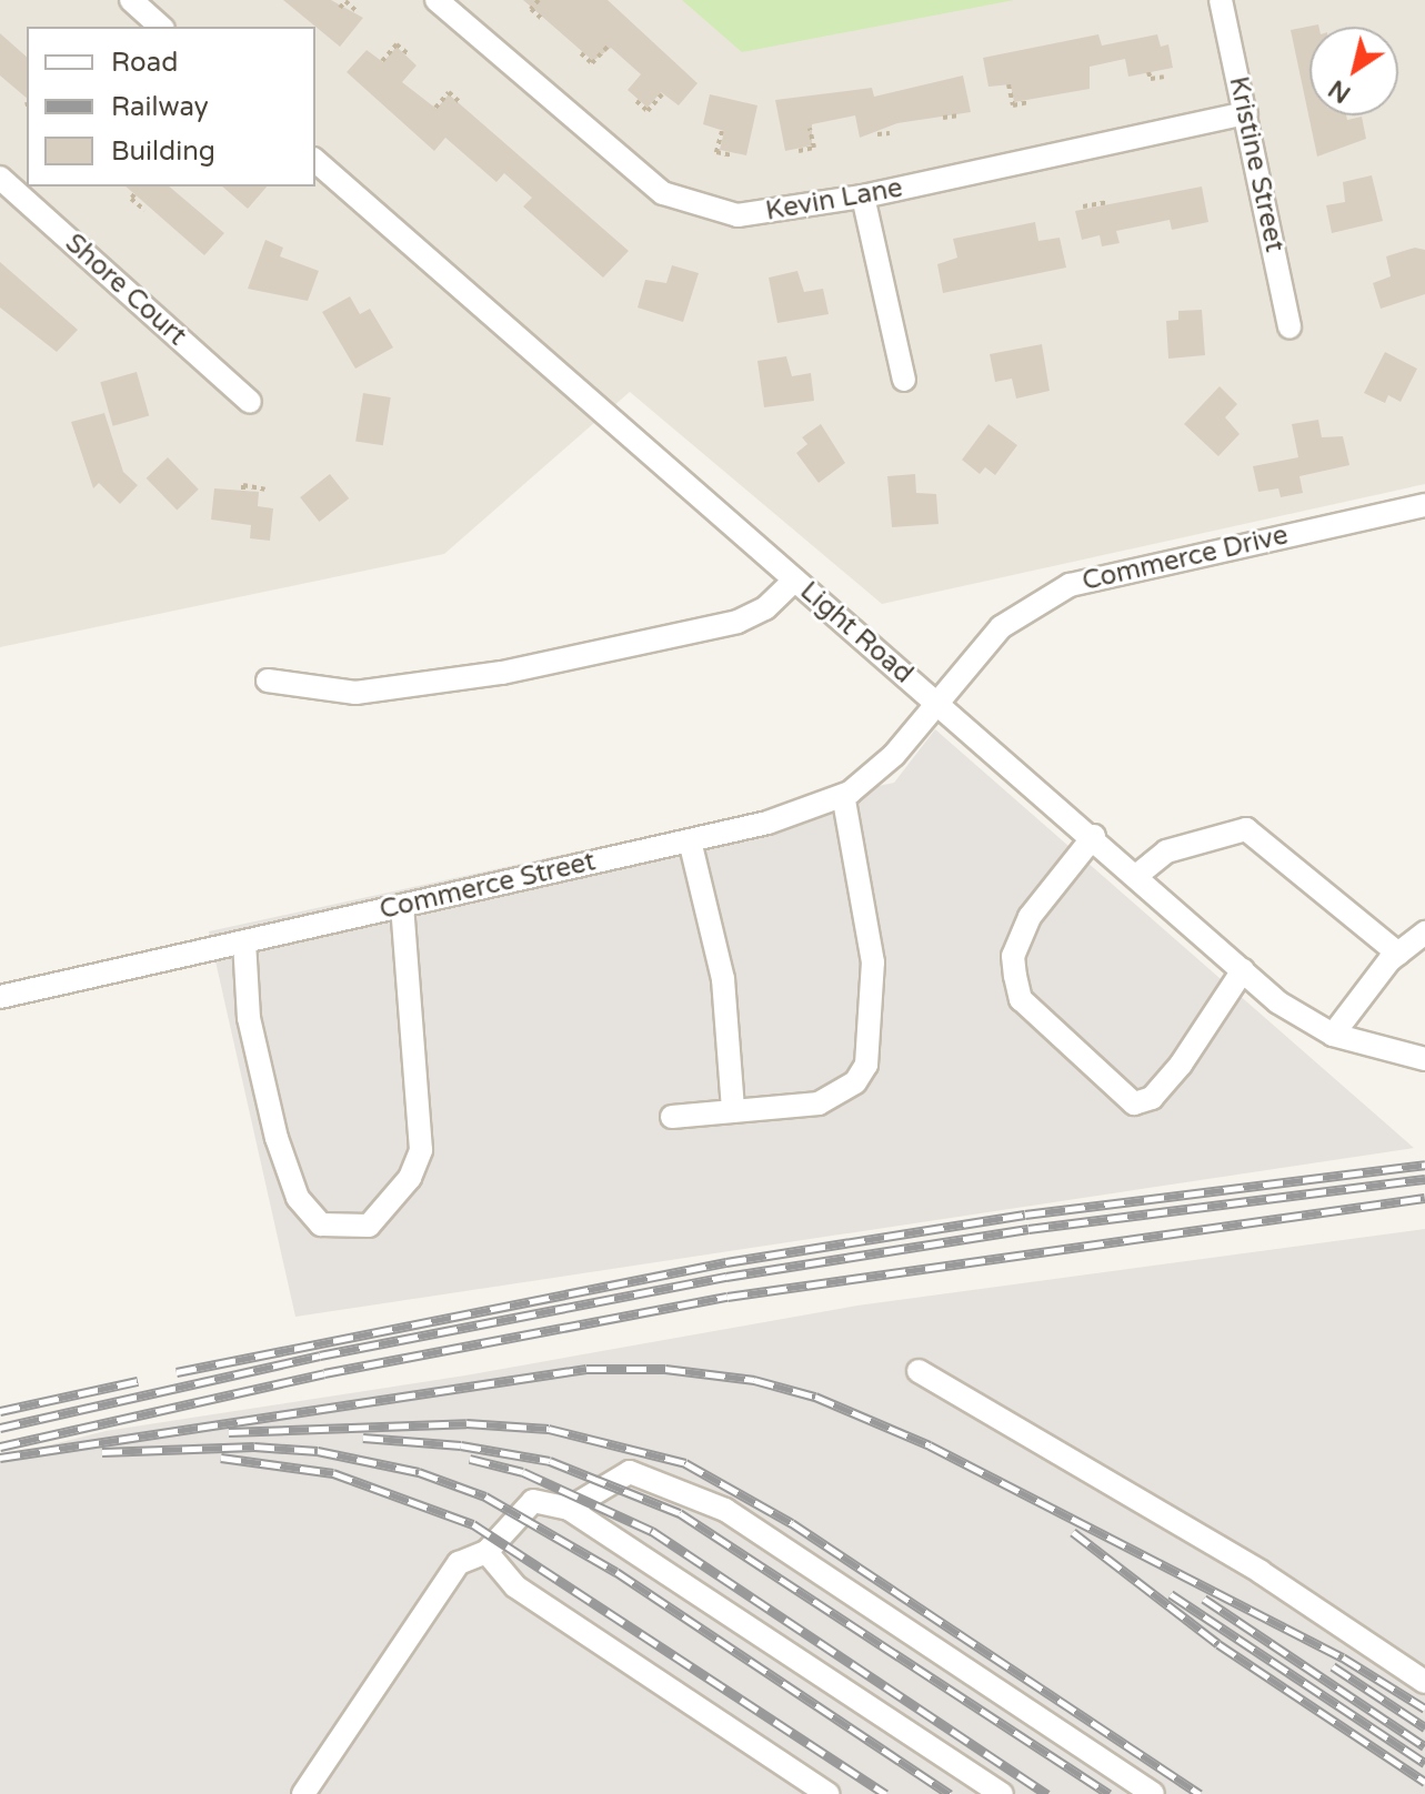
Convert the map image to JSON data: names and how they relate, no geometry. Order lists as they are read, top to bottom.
{
  "streets": {
    "street": [
      "Kristine Street",
      "Kevin Lane",
      "Shore Court",
      "Commerce Drive",
      "Light Road",
      "Commerce Street"
    ]
  },
  "crossings": [
    ["Kristine Street", "Kevin Lane"],
    ["Commerce Drive", "Light Road"],
    ["Commerce Drive", "Commerce Street"],
    ["Light Road", "Commerce Street"]
  ],
  "legend": ["Road", "Railway", "Building"],
  "north": "bottom left"
}
